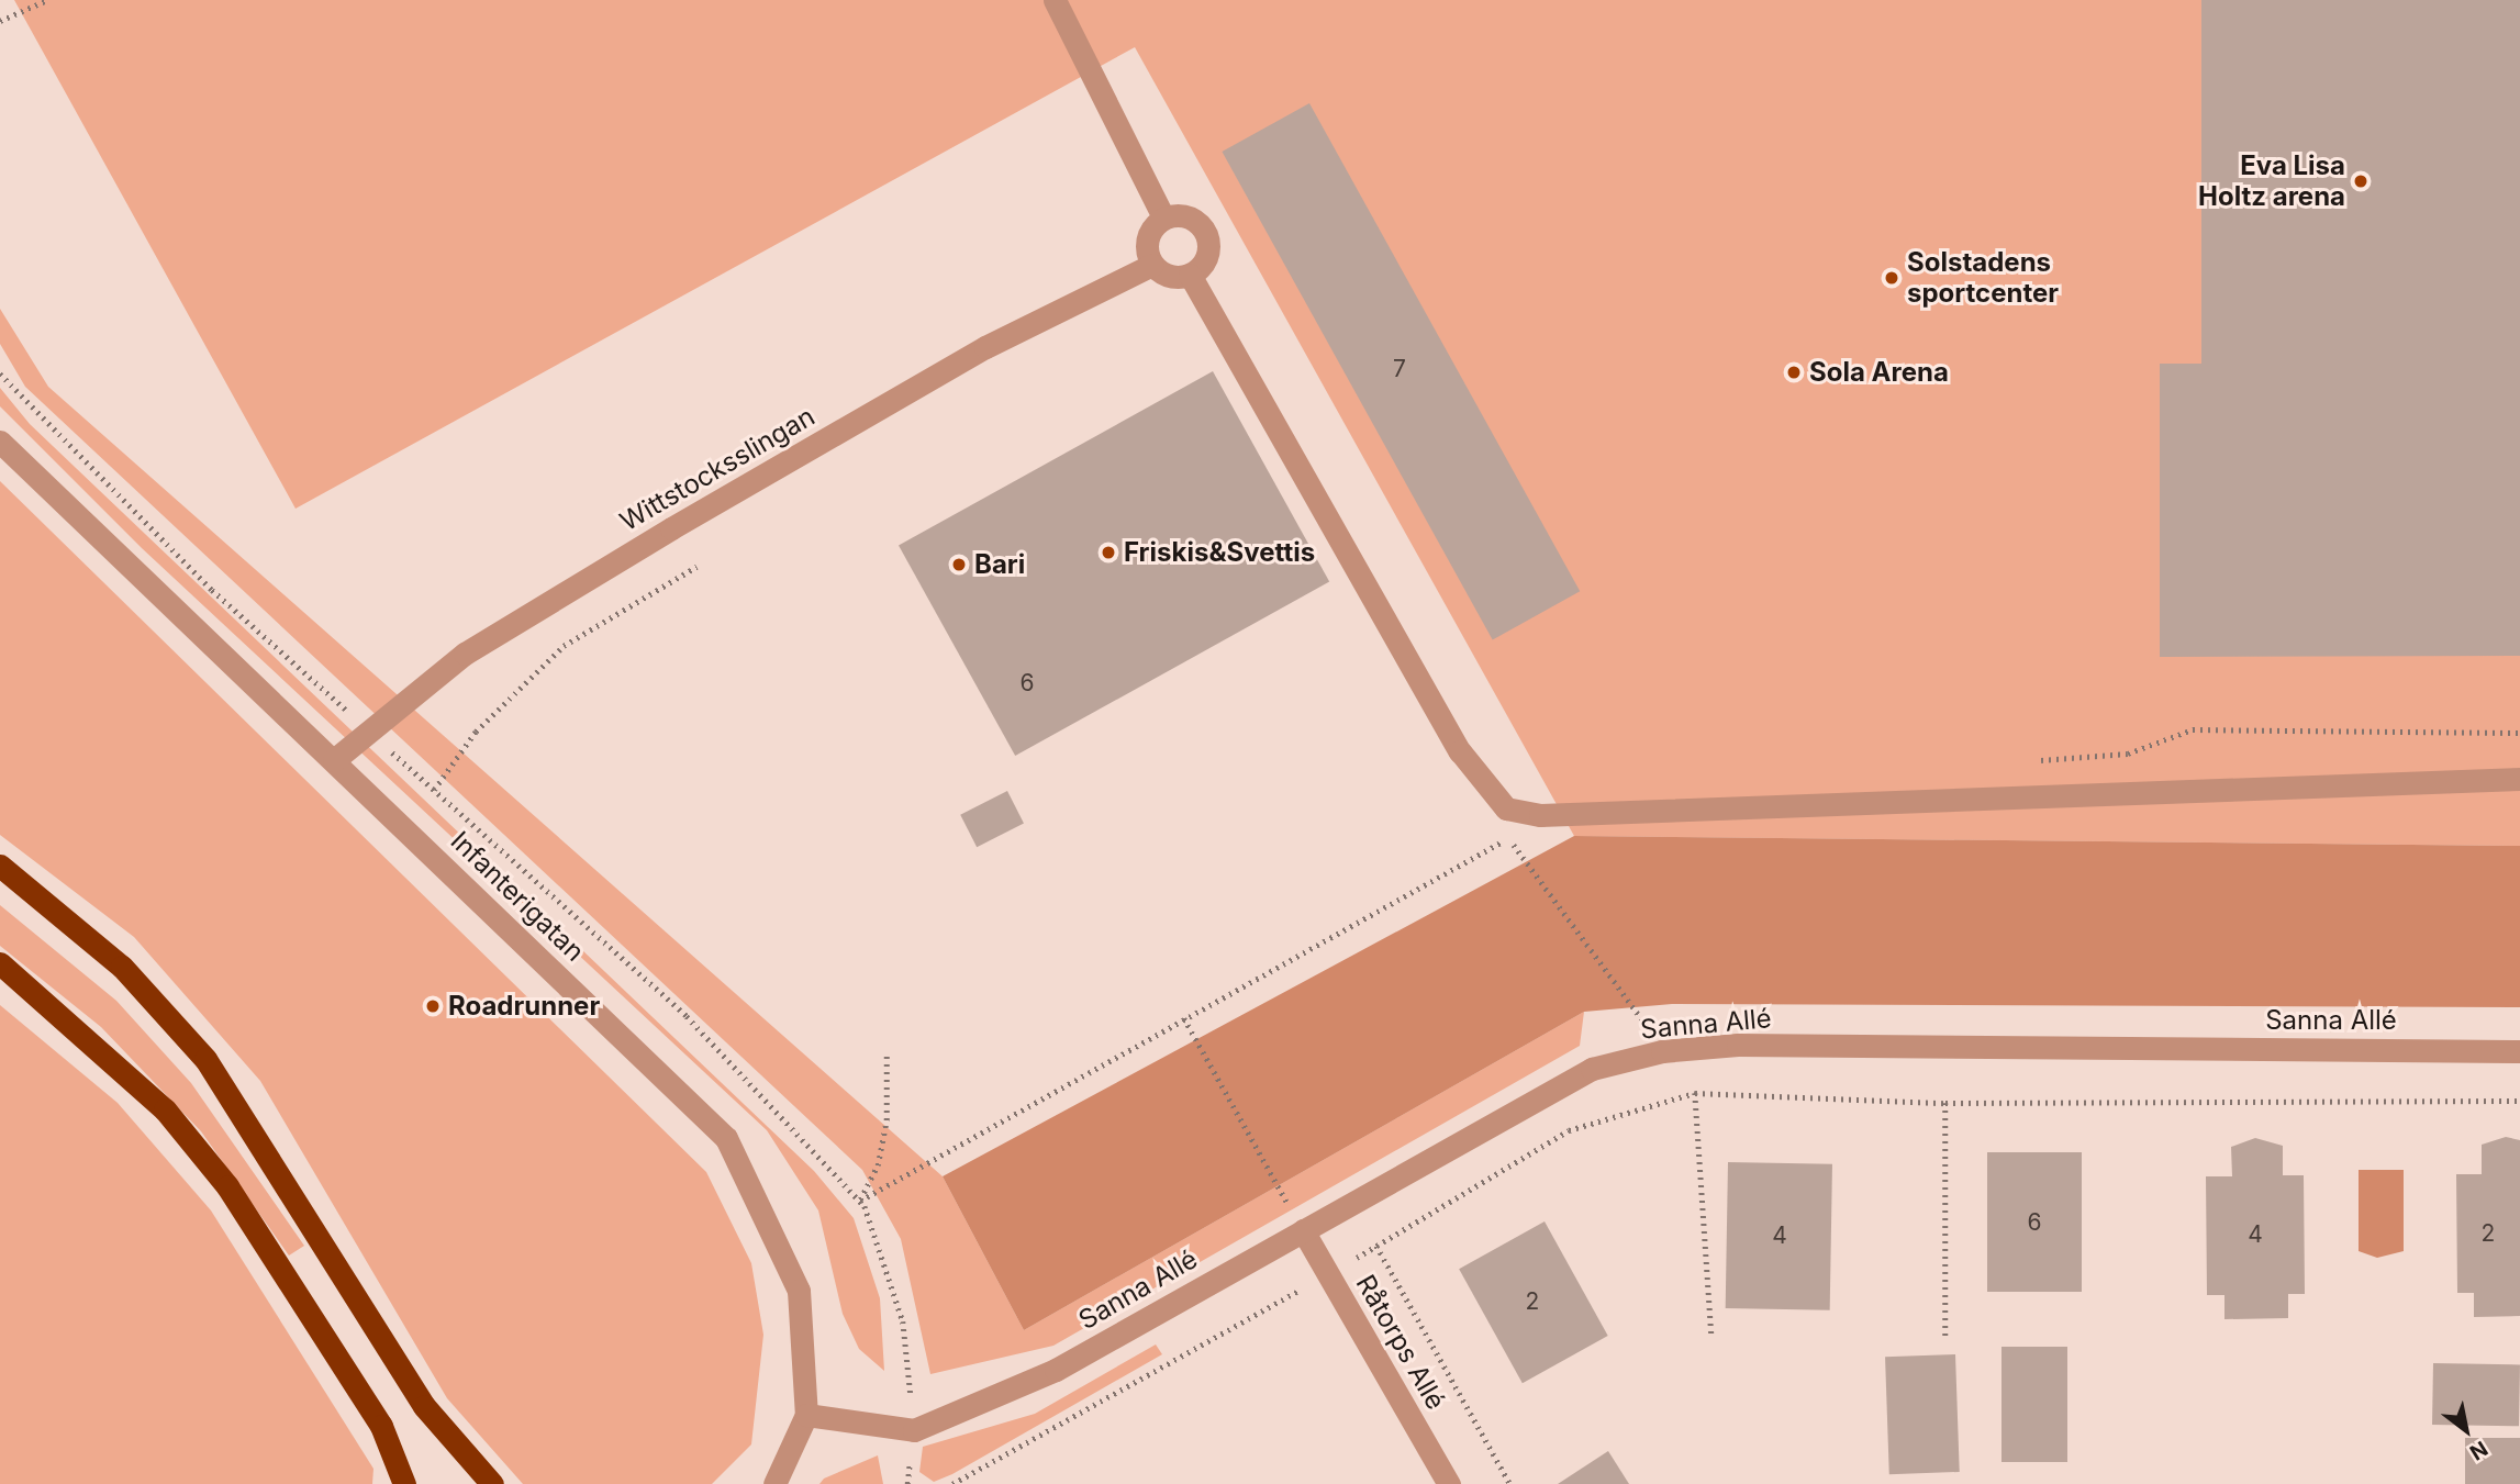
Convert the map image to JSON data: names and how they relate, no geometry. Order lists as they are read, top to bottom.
{
  "streets": {
    "street": [
      "Wittstocksslingan",
      "Infanterigatan",
      "Sanna Allé",
      "Råtorps Allé"
    ]
  },
  "crossings": [
    ["Wittstocksslingan", "Infanterigatan"],
    ["Infanterigatan", "Sanna Allé"],
    ["Sanna Allé", "Råtorps Allé"]
  ],
  "places": [
    "Eva Lisa Holtz arena",
    "Solstadens sportcenter",
    "Sola Arena",
    "Friskis&Svettis",
    "Bari",
    "Roadrunner"
  ],
  "house_numbers": [
    "7",
    "6",
    "6",
    "2",
    "4",
    "4",
    "2"
  ],
  "north": "bottom right"
}
